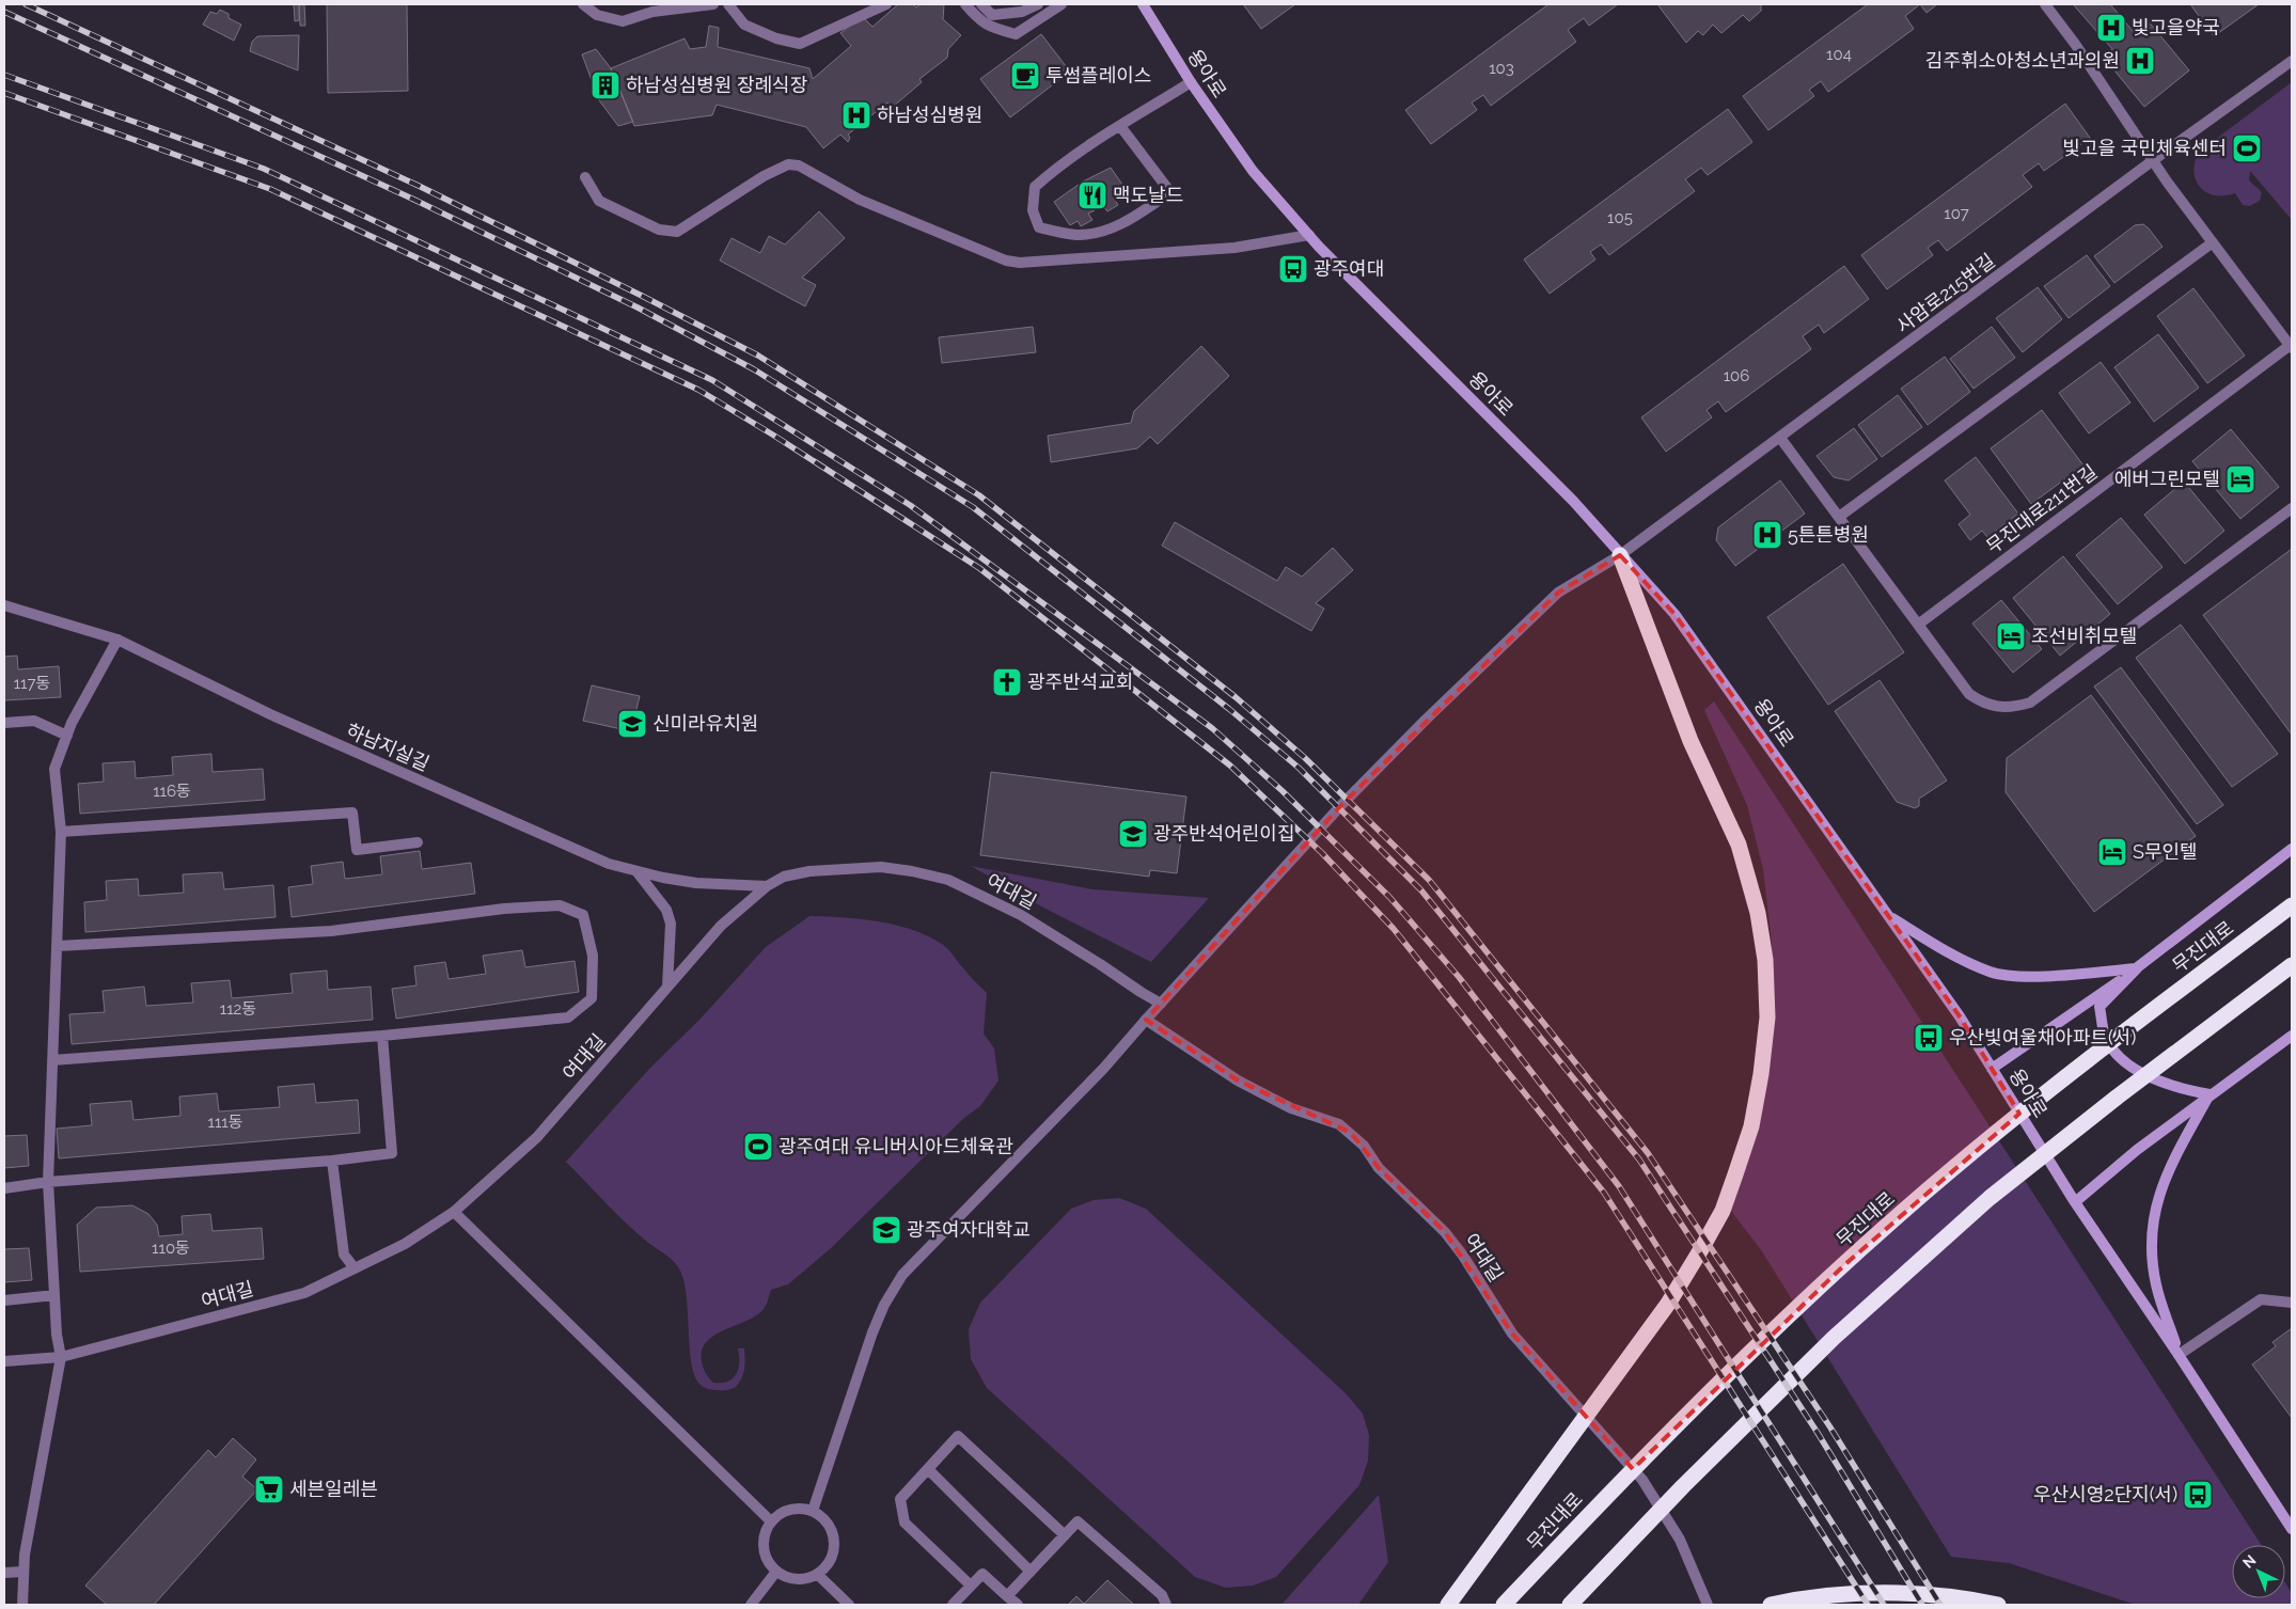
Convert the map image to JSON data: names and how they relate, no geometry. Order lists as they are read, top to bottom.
{
  "streets": {
    "highway": ["무진대로"],
    "main road": ["용아로"],
    "street": [
      "사암로215번길",
      "무진대로211번길",
      "하남지실길",
      "여대길"
    ]
  },
  "crossings": [
    ["용아로", "사암로215번길"],
    ["용아로", "무진대로"],
    ["사암로215번길", "무진대로211번길"],
    ["사암로215번길", "여대길"],
    ["하남지실길", "여대길"]
  ],
  "places": {
    "hospital": [
      "빛고을약국",
      "김주휘소아청소년과의원",
      "하남성심병원",
      "5튼튼병원"
    ],
    "cafe": ["투썸플레이스"],
    "building": ["하남성심병원 장례식장"],
    "sports": ["빛고을 국민체육센터", "광주여대 유니버시아드체육관"],
    "restaurant": ["맥도날드"],
    "bus stop": ["광주여대", "우산빛여울채아파트(서)", "우산시영2단지(서)"],
    "hotel": ["에버그린모텔", "조선비취모텔", "S무인텔"],
    "church": ["광주반석교회"],
    "school or university": ["신미라유치원", "광주반석어린이집", "광주여자대학교"],
    "supermarket": ["세븐일레븐"]
  },
  "house_numbers": [
    "104",
    "103",
    "107",
    "105",
    "106",
    "117동",
    "116동",
    "112동",
    "111동",
    "110동"
  ],
  "north": "top left"
}
